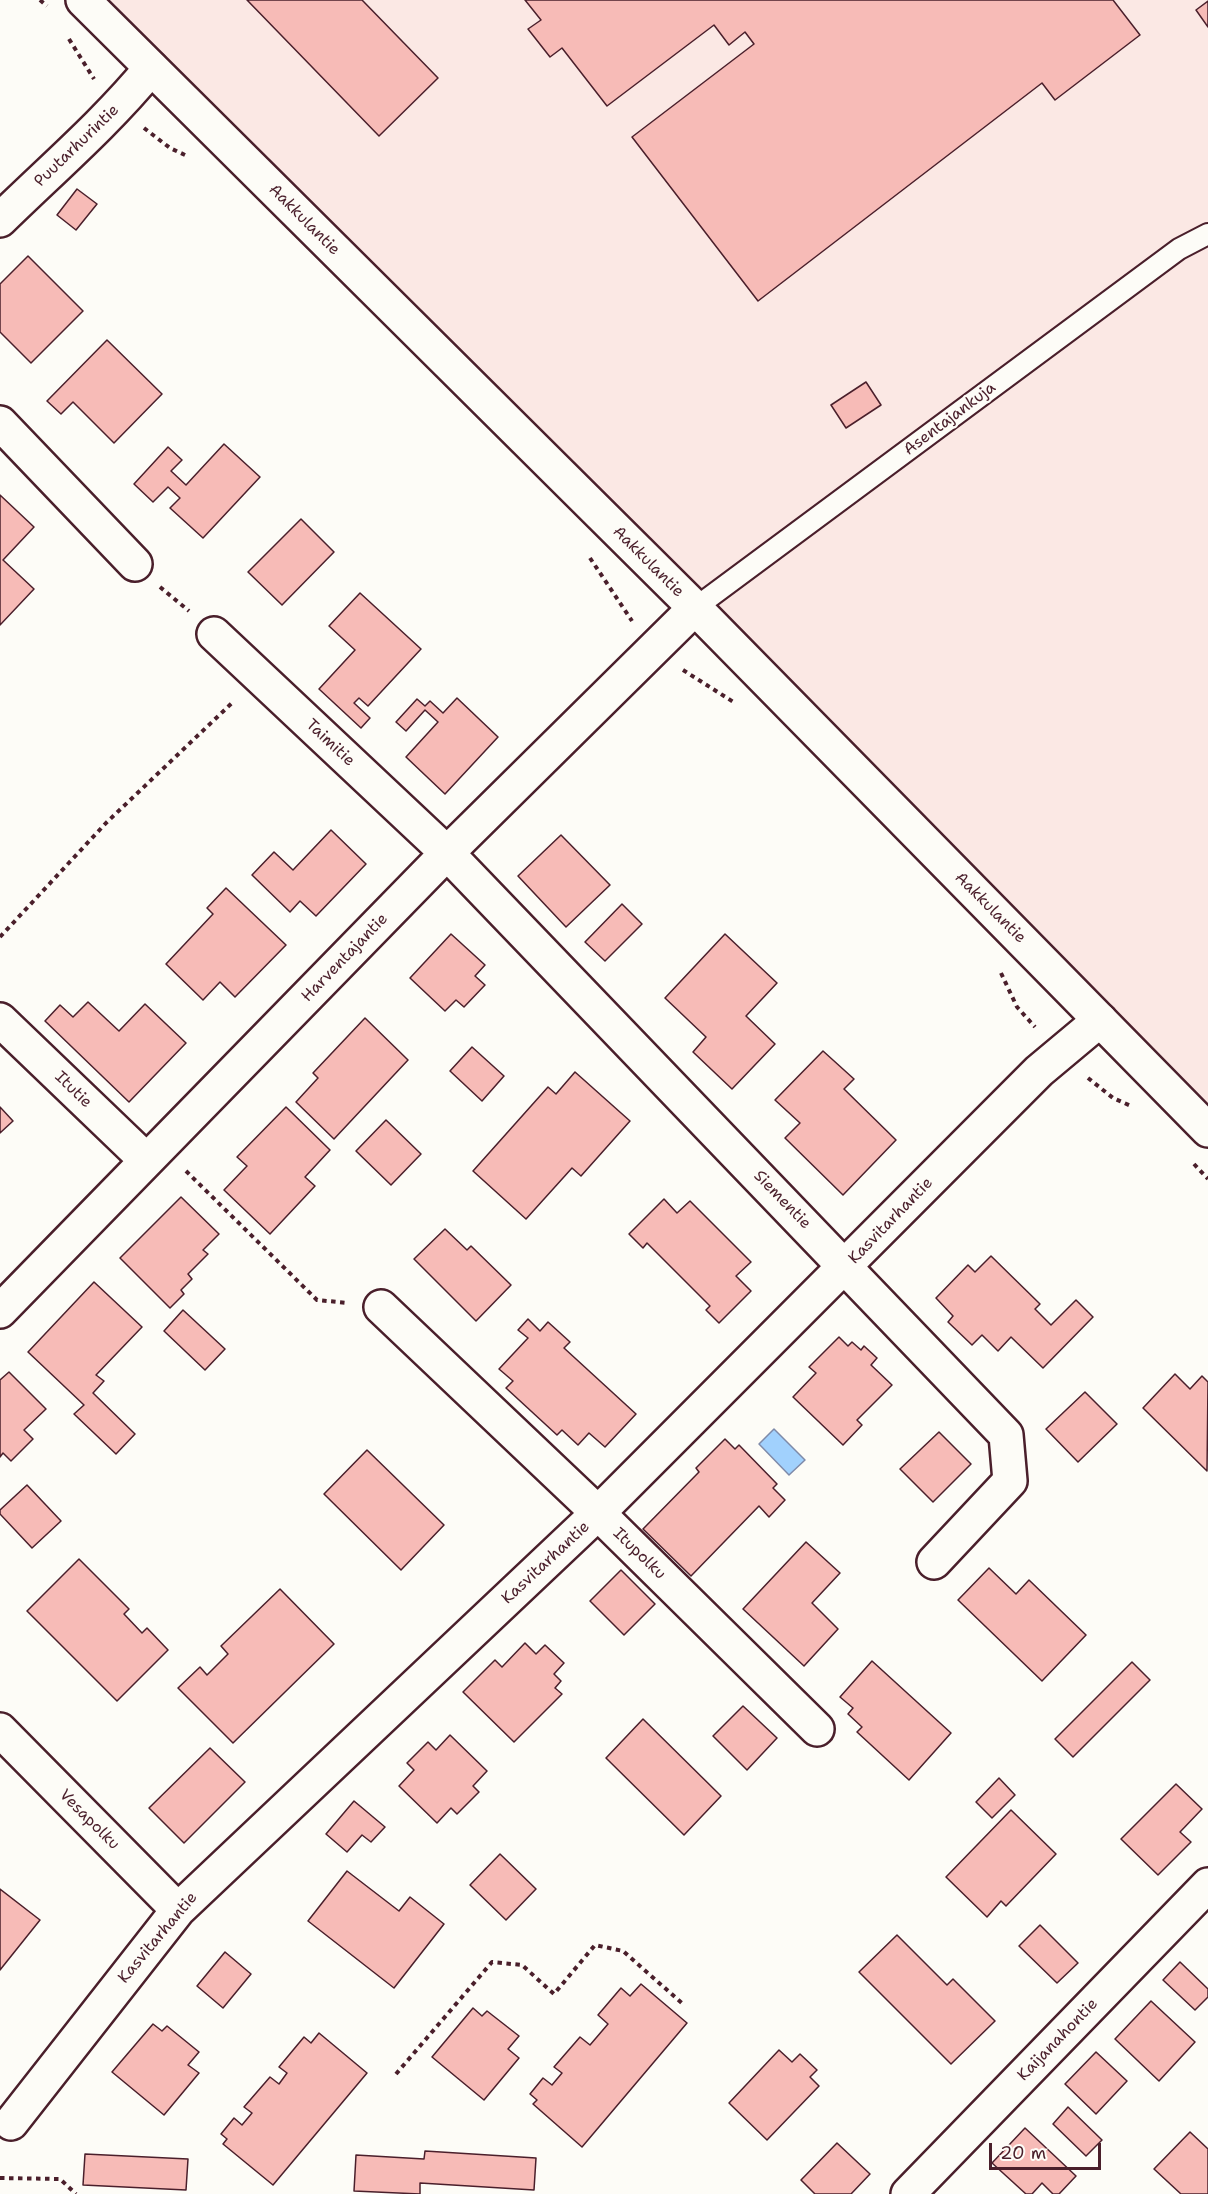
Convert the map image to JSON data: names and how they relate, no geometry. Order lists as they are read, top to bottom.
{
  "streets": {
    "street": [
      "Puutarhurintie",
      "Aakkulantie",
      "Taimitie",
      "Harventajantie",
      "Itutie",
      "Siementie",
      "Kasvitarhantie",
      "Itupolku",
      "Vesapolku",
      "Kaijanahontie"
    ],
    "lane": ["Asentajankuja"]
  },
  "crossings": [
    ["Puutarhurintie", "Aakkulantie"],
    ["Aakkulantie", "Asentajankuja"],
    ["Aakkulantie", "Harventajantie"],
    ["Aakkulantie", "Kasvitarhantie"],
    ["Asentajankuja", "Harventajantie"],
    ["Taimitie", "Harventajantie"],
    ["Taimitie", "Siementie"],
    ["Harventajantie", "Itutie"],
    ["Harventajantie", "Siementie"],
    ["Siementie", "Kasvitarhantie"],
    ["Kasvitarhantie", "Itupolku"],
    ["Kasvitarhantie", "Vesapolku"]
  ],
  "scale_bar": "20 m"
}
